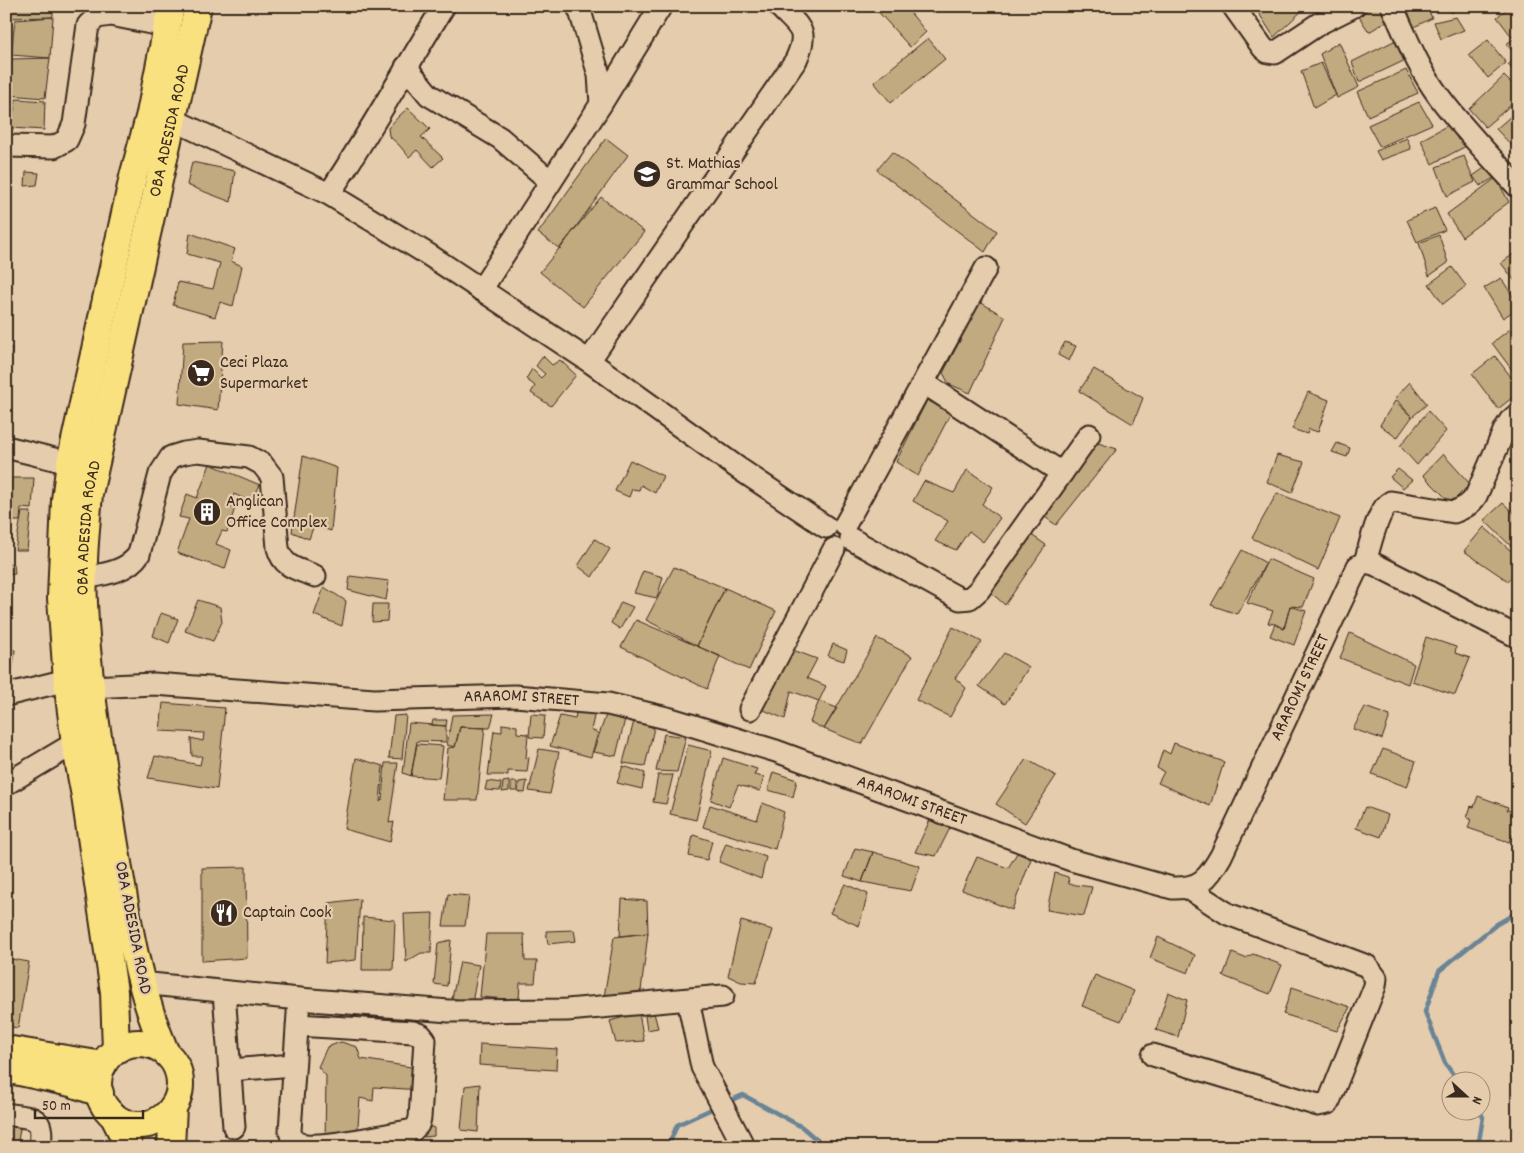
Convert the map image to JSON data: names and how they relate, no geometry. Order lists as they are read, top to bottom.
{
  "streets": {
    "main road": ["OBA ADESIDA ROAD"],
    "street": ["ARAROMI STREET"]
  },
  "crossings": [
    ["OBA ADESIDA ROAD", "ARAROMI STREET"]
  ],
  "places": {
    "school or university": ["St. Mathias Grammar School"],
    "supermarket": ["Ceci Plaza Supermarket"],
    "building": ["Anglican Office Complex"],
    "restaurant": ["Captain Cook"]
  },
  "scale_bar": "50 m",
  "north": "right"
}
